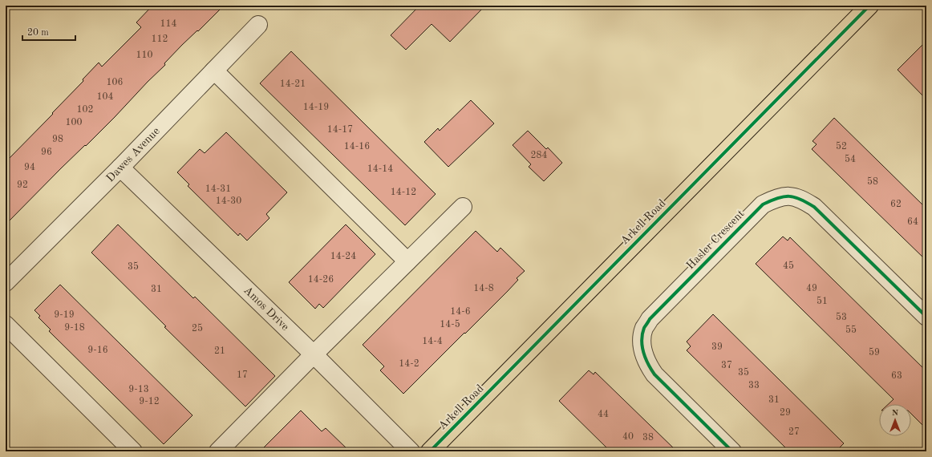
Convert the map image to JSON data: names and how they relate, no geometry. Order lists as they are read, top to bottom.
{
  "streets": {
    "main road": ["Arkell Road"],
    "street": ["Dawes Avenue", "Hasler Crescent", "Amos Drive"]
  },
  "crossings": [
    ["Dawes Avenue", "Amos Drive"]
  ],
  "house_numbers": [
    "114",
    "112",
    "110",
    "106",
    "14-21",
    "104",
    "14-19",
    "102",
    "100",
    "14-17",
    "98",
    "14-16",
    "52",
    "96",
    "284",
    "54",
    "94",
    "14-14",
    "58",
    "92",
    "14-31",
    "14-12",
    "14-30",
    "62",
    "64",
    "14-24",
    "45",
    "35",
    "14-26",
    "14-8",
    "49",
    "31",
    "51",
    "14-6",
    "9-19",
    "53",
    "14-5",
    "9-18",
    "25",
    "55",
    "14-4",
    "39",
    "9-16",
    "21",
    "59",
    "14-2",
    "37",
    "35",
    "17",
    "63",
    "33",
    "9-13",
    "31",
    "9-12",
    "29",
    "44",
    "27",
    "40",
    "38"
  ],
  "scale_bar": "20 m",
  "north": "top"
}
